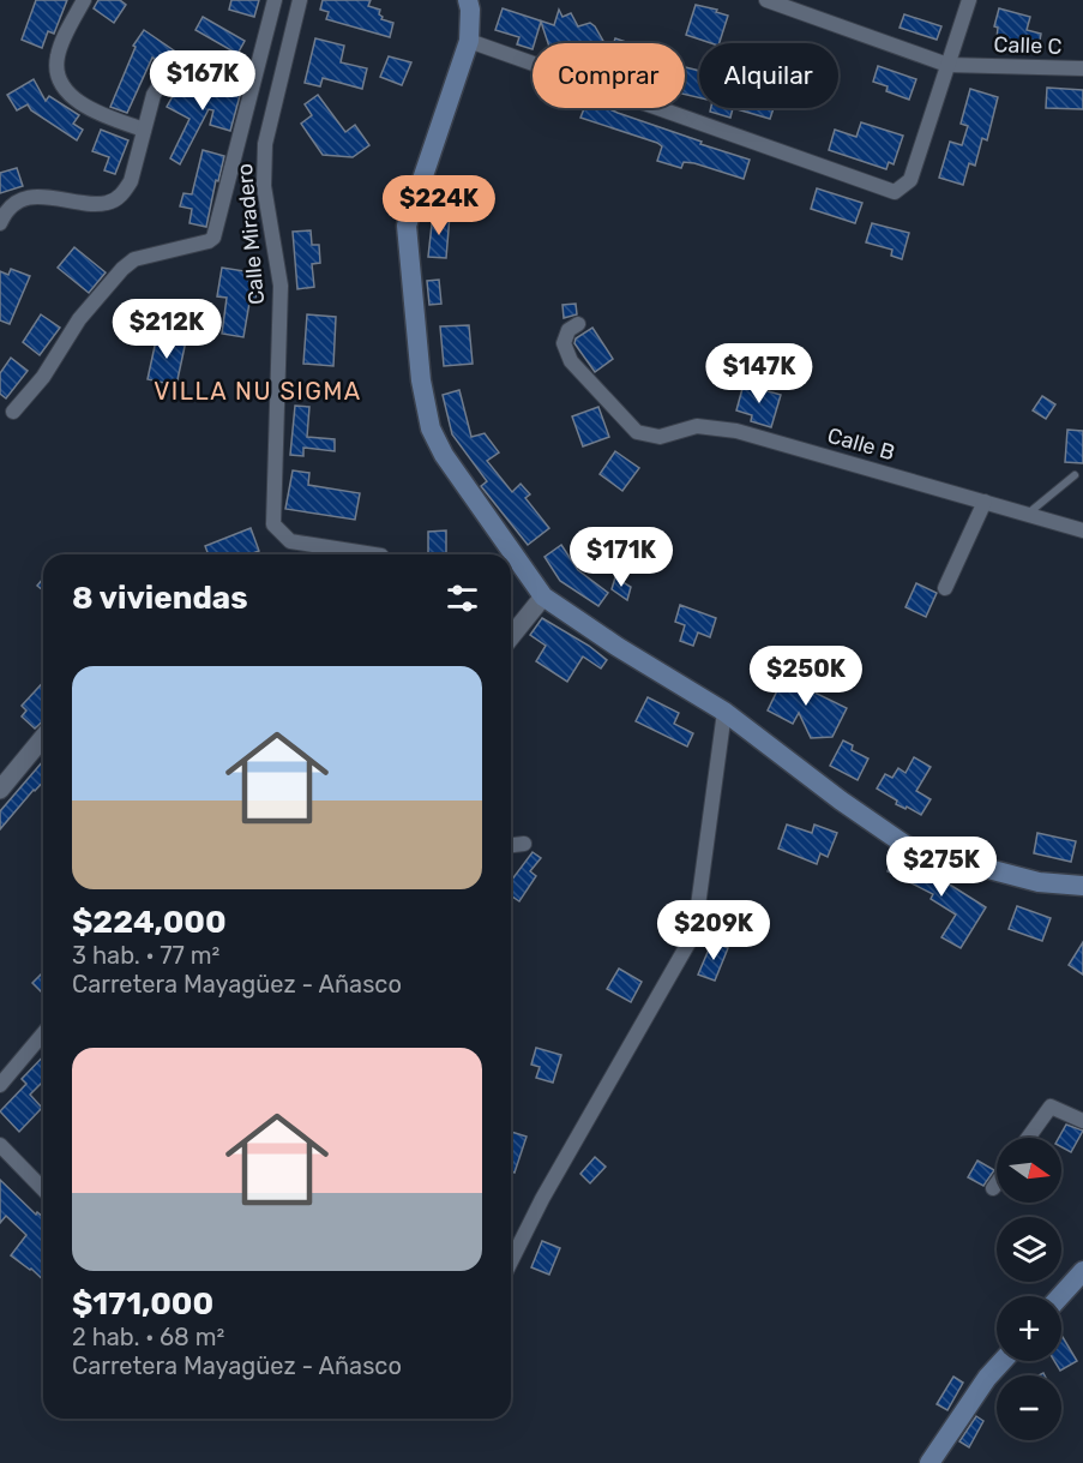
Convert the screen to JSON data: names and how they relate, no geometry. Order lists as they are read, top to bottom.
{
  "streets": {
    "street": ["Calle C", "Calle Miradero", "Calle B"]
  },
  "districts": ["VILLA NU SIGMA"],
  "north": "right",
  "page": {
    "chip": ["Comprar", "Alquilar"],
    "price": [
      "$167K",
      "$224K",
      "$212K",
      "$147K",
      "$171K",
      "$250K",
      "$275K",
      "$209K"
    ],
    "heading": "8 viviendas",
    "list": [
      {
        "name": "$224,000",
        "note": "3 hab. · 77 m² · Carretera Mayagüez - Añasco"
      },
      {
        "name": "$171,000",
        "note": "2 hab. · 68 m² · Carretera Mayagüez - Añasco"
      }
    ],
    "map_buttons": ["+", "−"]
  }
}
